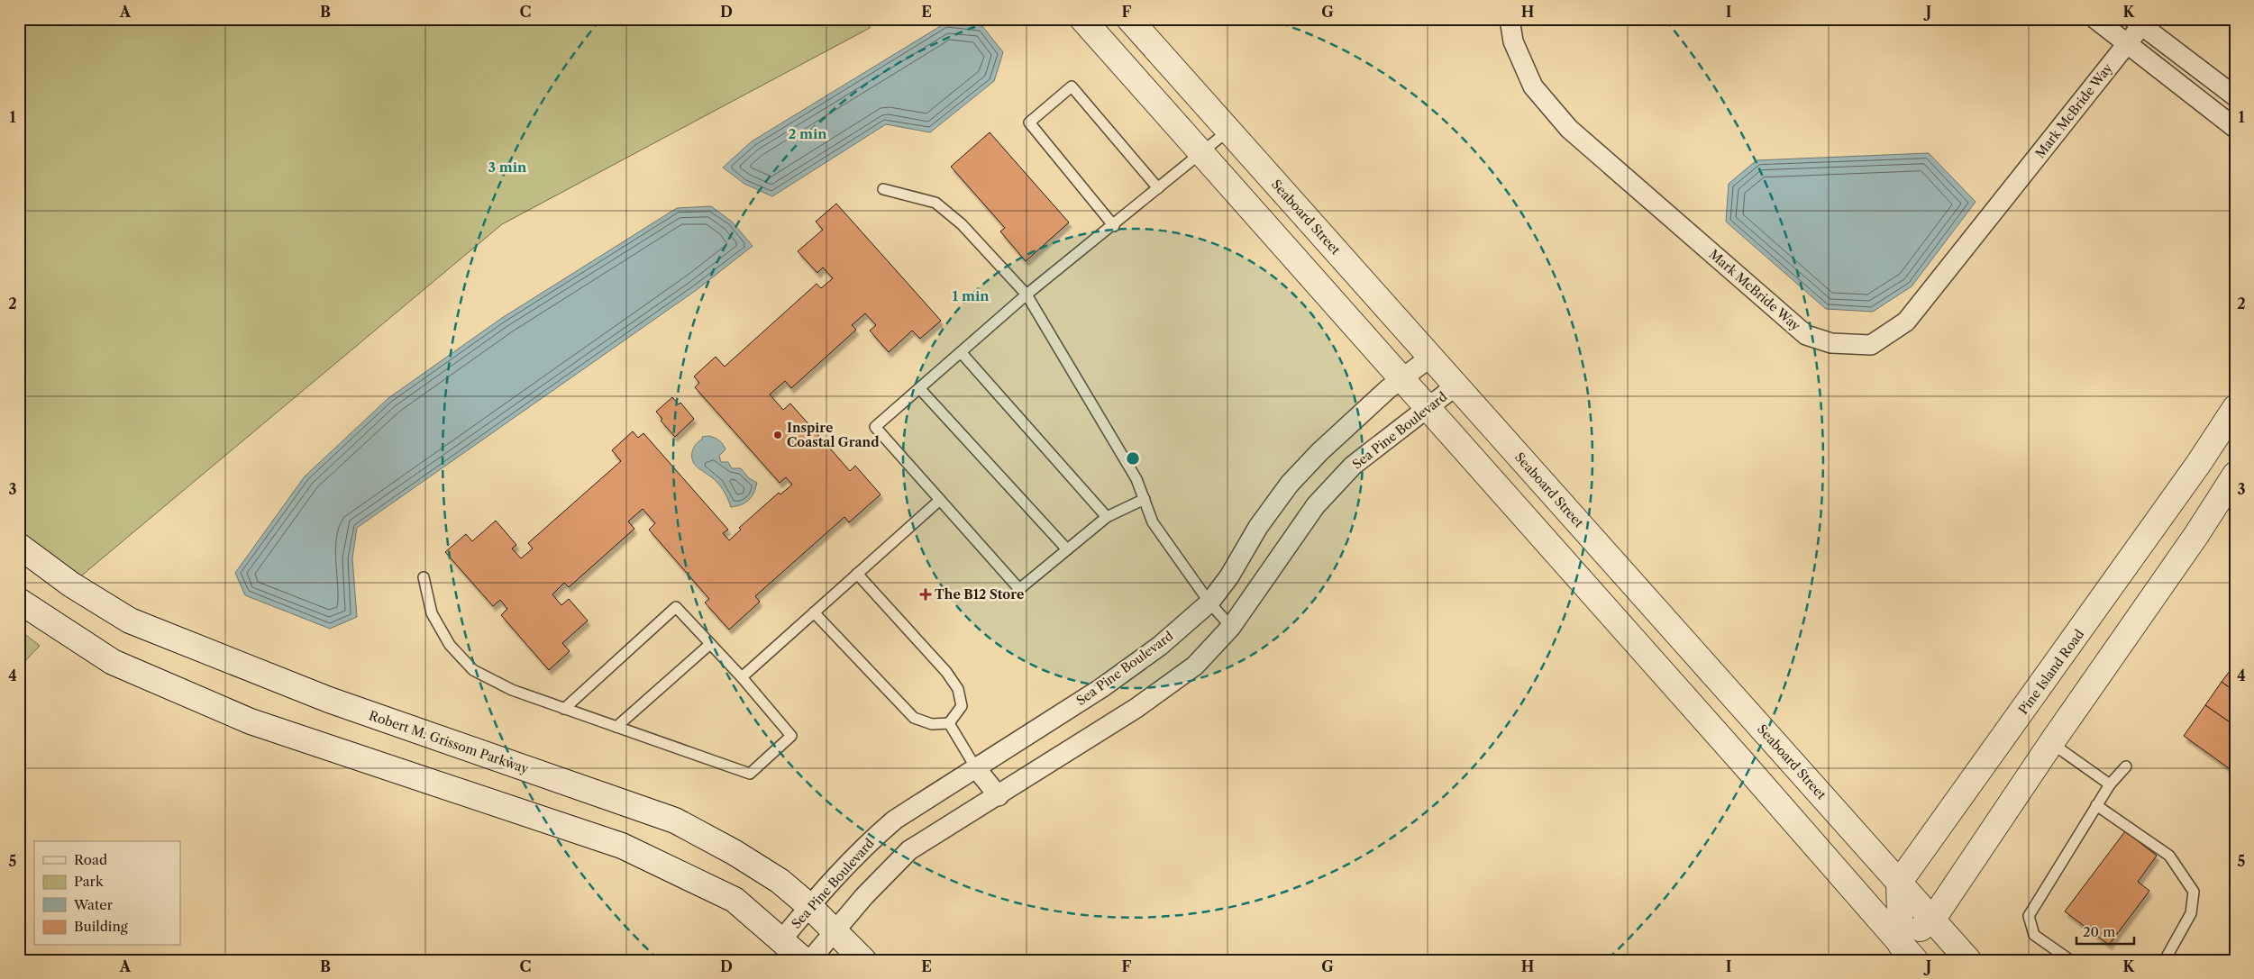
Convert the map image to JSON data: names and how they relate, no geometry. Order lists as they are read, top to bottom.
{
  "streets": {
    "street": [
      "Mark McBride Way",
      "Seaboard Street",
      "Sea Pine Boulevard",
      "Pine Island Road",
      "Robert M. Grissom Parkway"
    ]
  },
  "crossings": [
    ["Seaboard Street", "Sea Pine Boulevard"],
    ["Seaboard Street", "Pine Island Road"],
    ["Sea Pine Boulevard", "Robert M. Grissom Parkway"]
  ],
  "places": {
    "other": ["Inspire Coastal Grand"],
    "health": ["The B12 Store"]
  },
  "legend": [
    "Road",
    "Park",
    "Water",
    "Building"
  ],
  "scale_bar": "20 m",
  "grid": {
    "columns": [
      "A",
      "B",
      "C",
      "D",
      "E",
      "F",
      "G",
      "H",
      "I",
      "J",
      "K"
    ],
    "rows": [
      "1",
      "2",
      "3",
      "4",
      "5"
    ]
  },
  "rings": ["2 min", "3 min", "1 min"]
}
